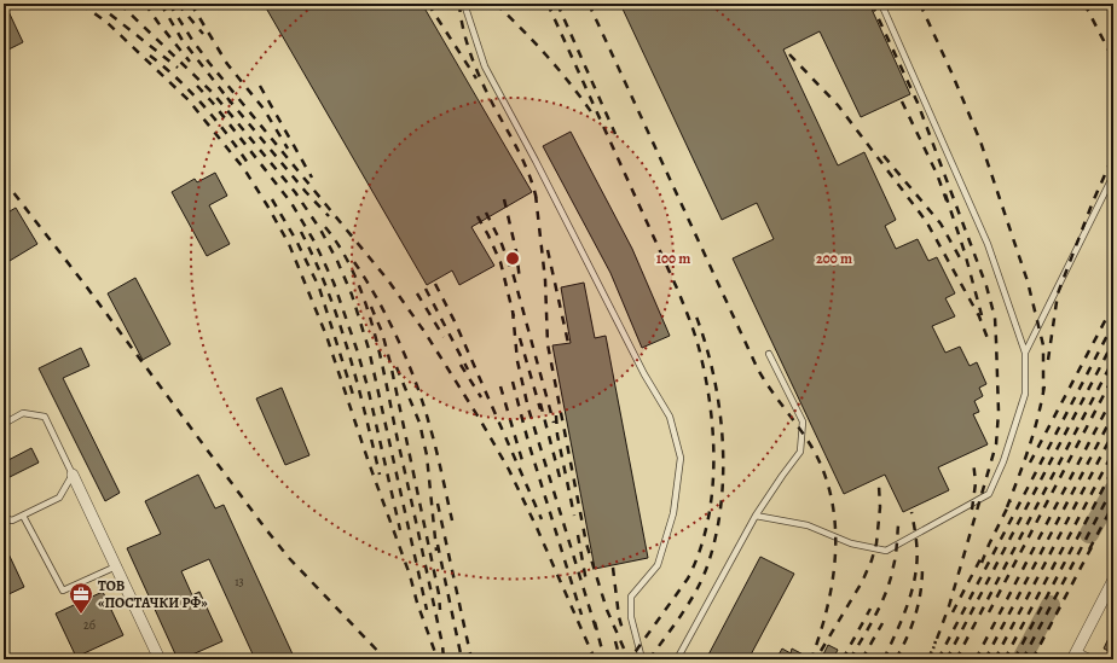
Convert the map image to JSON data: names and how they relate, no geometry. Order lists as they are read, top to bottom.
{
  "places": {
    "office": ["ТОВ «ПОСТАЧКИ РФ»"]
  },
  "house_numbers": ["13", "2б"],
  "rings": ["100 m", "200 m"]
}
